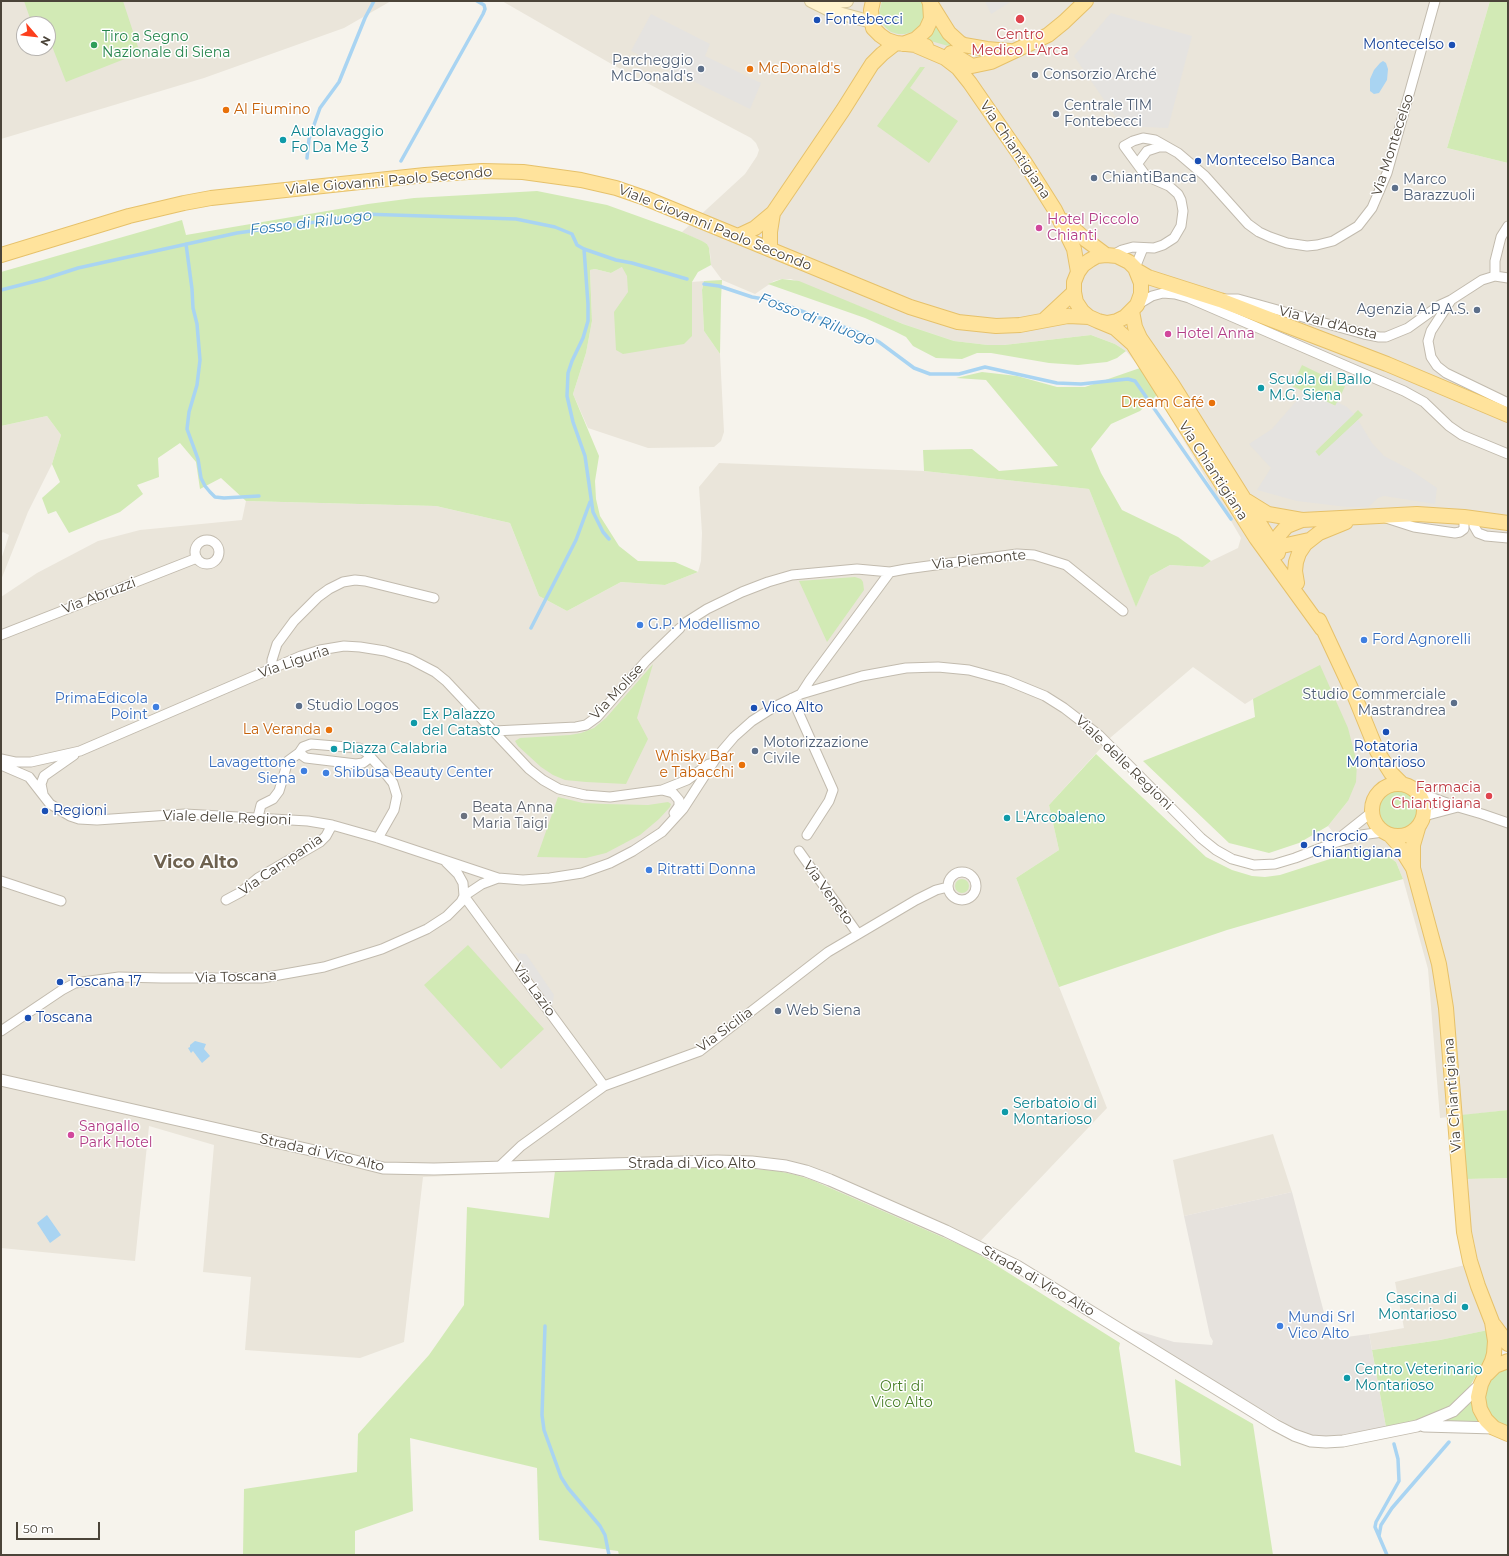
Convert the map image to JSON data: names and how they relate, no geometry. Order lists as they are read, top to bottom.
{
  "streets": {
    "main road": ["Via Chiantigiana", "Viale Giovanni Paolo Secondo"],
    "street": [
      "Via Montecelso",
      "Via Val d'Aosta",
      "Via Piemonte",
      "Via Abruzzi",
      "Via Liguria",
      "Via Molise",
      "Viale delle Regioni",
      "Via Campania",
      "Via Veneto",
      "Via Toscana",
      "Via Lazio",
      "Via Sicilia",
      "Strada di Vico Alto"
    ]
  },
  "crossings": [
    ["Via Chiantigiana", "Viale Giovanni Paolo Secondo"],
    ["Via Chiantigiana", "Viale delle Regioni"],
    ["Via Chiantigiana", "Strada di Vico Alto"],
    ["Via Piemonte", "Via Molise"],
    ["Via Liguria", "Via Molise"],
    ["Via Liguria", "Viale delle Regioni"],
    ["Viale delle Regioni", "Via Campania"],
    ["Viale delle Regioni", "Via Toscana"],
    ["Viale delle Regioni", "Via Lazio"],
    ["Via Veneto", "Via Sicilia"],
    ["Via Toscana", "Via Lazio"],
    ["Via Lazio", "Via Sicilia"],
    ["Via Sicilia", "Strada di Vico Alto"]
  ],
  "districts": ["Vico Alto"],
  "water": ["Fosso di Riluogo"],
  "parks": ["Orti di Vico Alto"],
  "places": [
    "Centro Medico L'Arca",
    "Fontebecci",
    "Tiro a Segno Nazionale di Siena",
    "Montecelso",
    "Parcheggio McDonald's",
    "McDonald's",
    "Consorzio Arché",
    "Al Fiumino",
    "Centrale TIM Fontebecci",
    "Autolavaggio Fo Da Me 3",
    "Montecelso Banca",
    "ChiantiBanca",
    "Marco Barazzuoli",
    "Hotel Piccolo Chianti",
    "Agenzia A.P.A.S.",
    "Hotel Anna",
    "Scuola di Ballo M.G. Siena",
    "Dream Café",
    "G.P. Modellismo",
    "Ford Agnorelli",
    "Studio Commerciale Mastrandrea",
    "Studio Logos",
    "PrimaEdicola Point",
    "Vico Alto",
    "Ex Palazzo del Catasto",
    "La Veranda",
    "Rotatoria Montarioso",
    "Piazza Calabria",
    "Motorizzazione Civile",
    "Whisky Bar e Tabacchi",
    "Lavagettone Siena",
    "Shibusa Beauty Center",
    "Farmacia Chiantigiana",
    "Regioni",
    "Beata Anna Maria Taigi",
    "L'Arcobaleno",
    "Incrocio Chiantigiana",
    "Ritratti Donna",
    "Toscana 17",
    "Web Siena",
    "Toscana",
    "Serbatoio di Montarioso",
    "Sangallo Park Hotel",
    "Cascina di Montarioso",
    "Mundi Srl Vico Alto",
    "Centro Veterinario Montarioso"
  ],
  "scale_bar": "50 m",
  "north": "bottom right"
}
